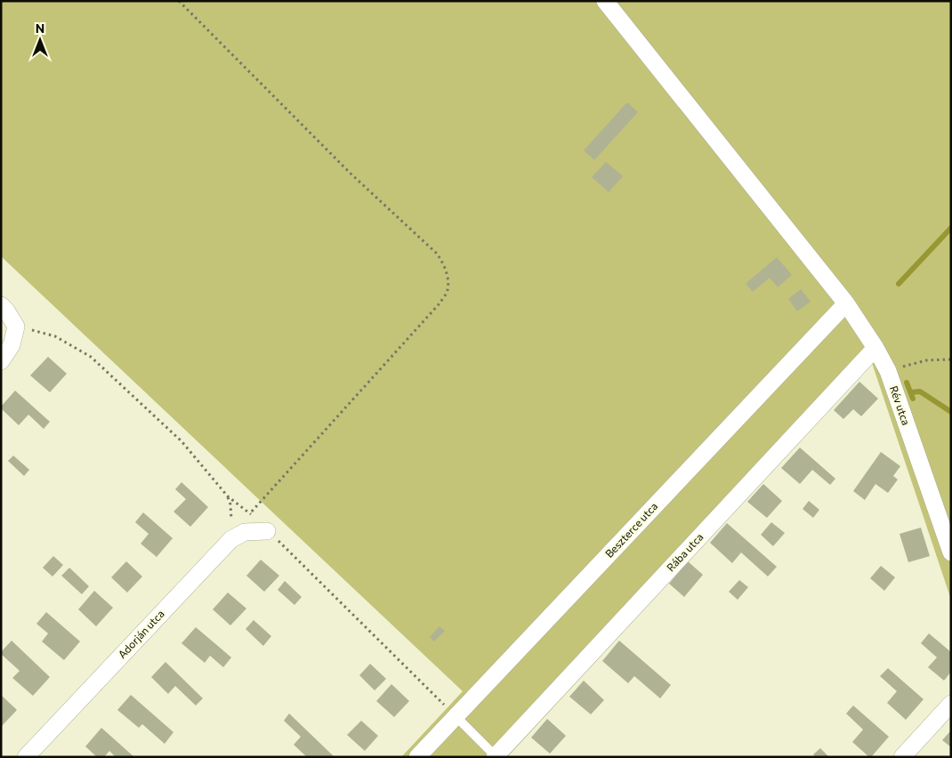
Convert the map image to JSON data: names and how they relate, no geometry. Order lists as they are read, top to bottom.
{
  "streets": {
    "street": [
      "Rév utca",
      "Beszterce utca",
      "Rába utca",
      "Adorján utca"
    ]
  },
  "crossings": [
    ["Rév utca", "Beszterce utca"],
    ["Rév utca", "Rába utca"]
  ],
  "north": "top"
}
